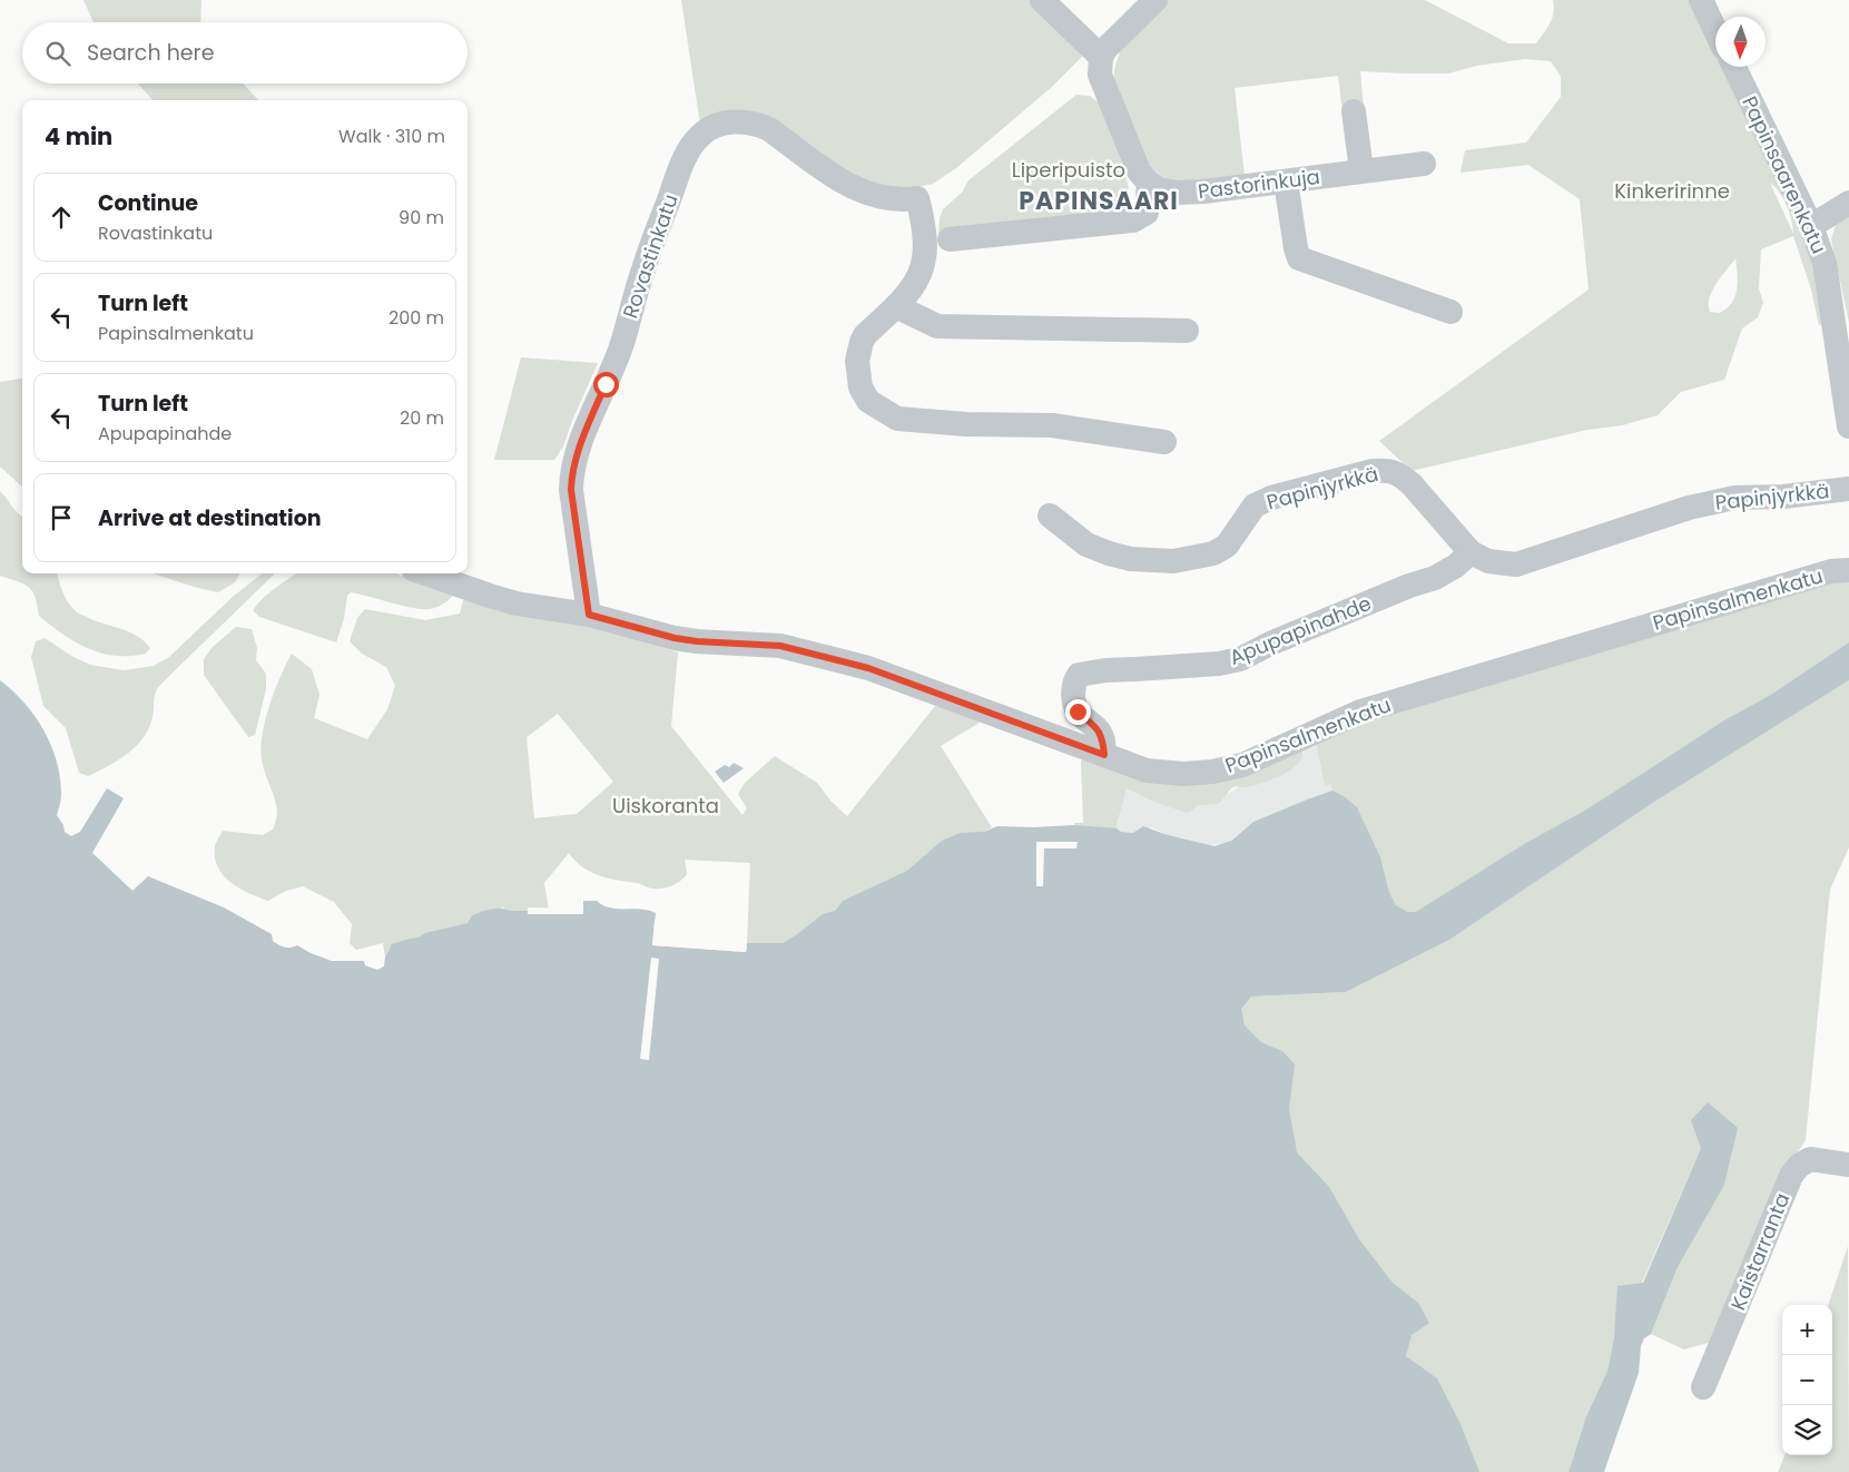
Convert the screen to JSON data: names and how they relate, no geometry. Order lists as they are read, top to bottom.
{
  "streets": {
    "street": [
      "Papinsaarenkatu",
      "Pastorinkuja",
      "Rovastinkatu",
      "Papinjyrkkä",
      "Papinsalmenkatu",
      "Apupapinahde",
      "Kaistarranta"
    ]
  },
  "crossings": [
    ["Rovastinkatu", "Papinsalmenkatu"],
    ["Papinjyrkkä", "Apupapinahde"],
    ["Papinsalmenkatu", "Apupapinahde"]
  ],
  "districts": ["PAPINSAARI"],
  "parks": ["Liperipuisto", "Kinkeririnne", "Uiskoranta"],
  "north": "bottom",
  "page": {
    "search": "Search here",
    "heading": ["4 min", "Walk · 310 m"],
    "list": [
      ["Continue", "Rovastinkatu", "90 m"],
      ["Turn left", "Papinsalmenkatu", "200 m"],
      ["Turn left", "Apupapinahde", "20 m"],
      "Arrive at destination"
    ],
    "map_buttons": ["+", "−"]
  }
}
